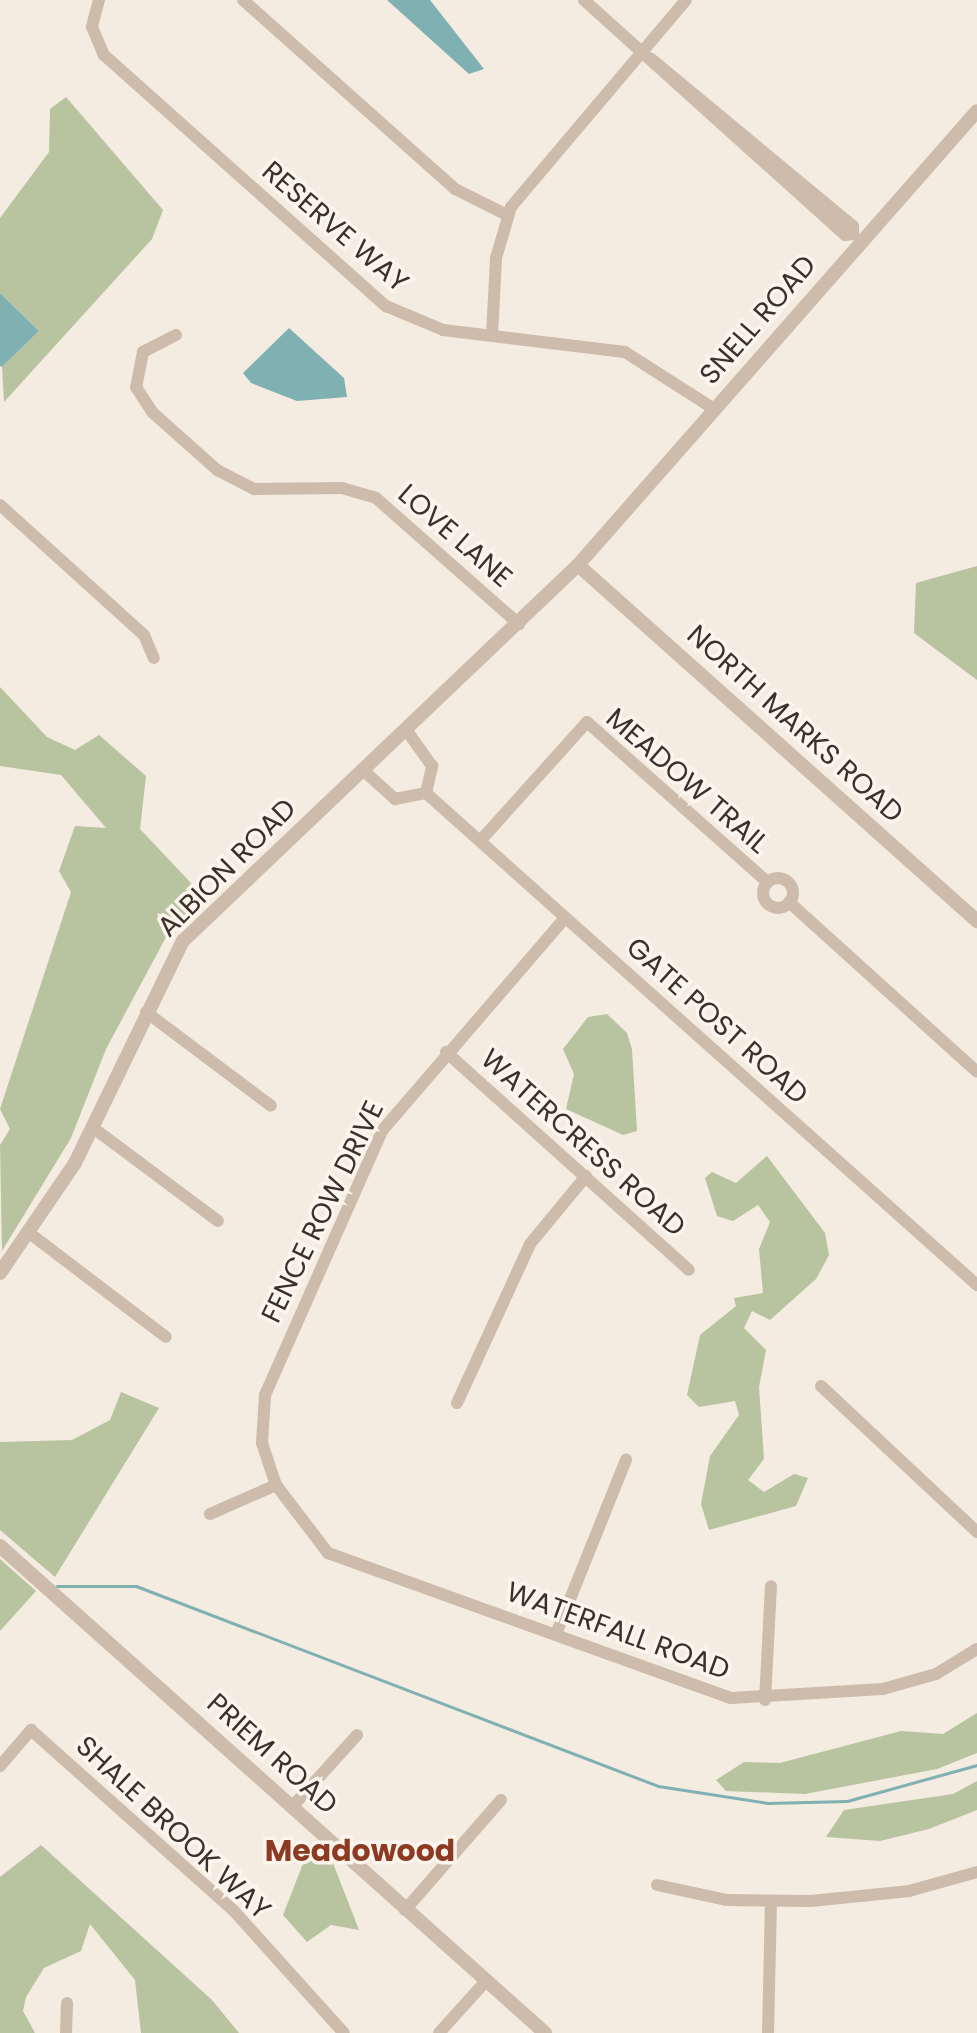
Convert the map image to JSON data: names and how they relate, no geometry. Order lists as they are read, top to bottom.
{
  "streets": {
    "street": [
      "RESERVE WAY",
      "SNELL ROAD",
      "LOVE LANE",
      "NORTH MARKS ROAD",
      "MEADOW TRAIL",
      "ALBION ROAD",
      "GATE POST ROAD",
      "WATERCRESS ROAD",
      "FENCE ROW DRIVE",
      "WATERFALL ROAD",
      "PRIEM ROAD",
      "SHALE BROOK WAY"
    ]
  },
  "crossings": [
    ["RESERVE WAY", "SNELL ROAD"],
    ["SNELL ROAD", "NORTH MARKS ROAD"],
    ["SNELL ROAD", "ALBION ROAD"],
    ["LOVE LANE", "ALBION ROAD"],
    ["NORTH MARKS ROAD", "ALBION ROAD"],
    ["MEADOW TRAIL", "GATE POST ROAD"],
    ["GATE POST ROAD", "FENCE ROW DRIVE"],
    ["WATERCRESS ROAD", "FENCE ROW DRIVE"],
    ["FENCE ROW DRIVE", "WATERFALL ROAD"]
  ],
  "districts": ["Meadowood"]
}
